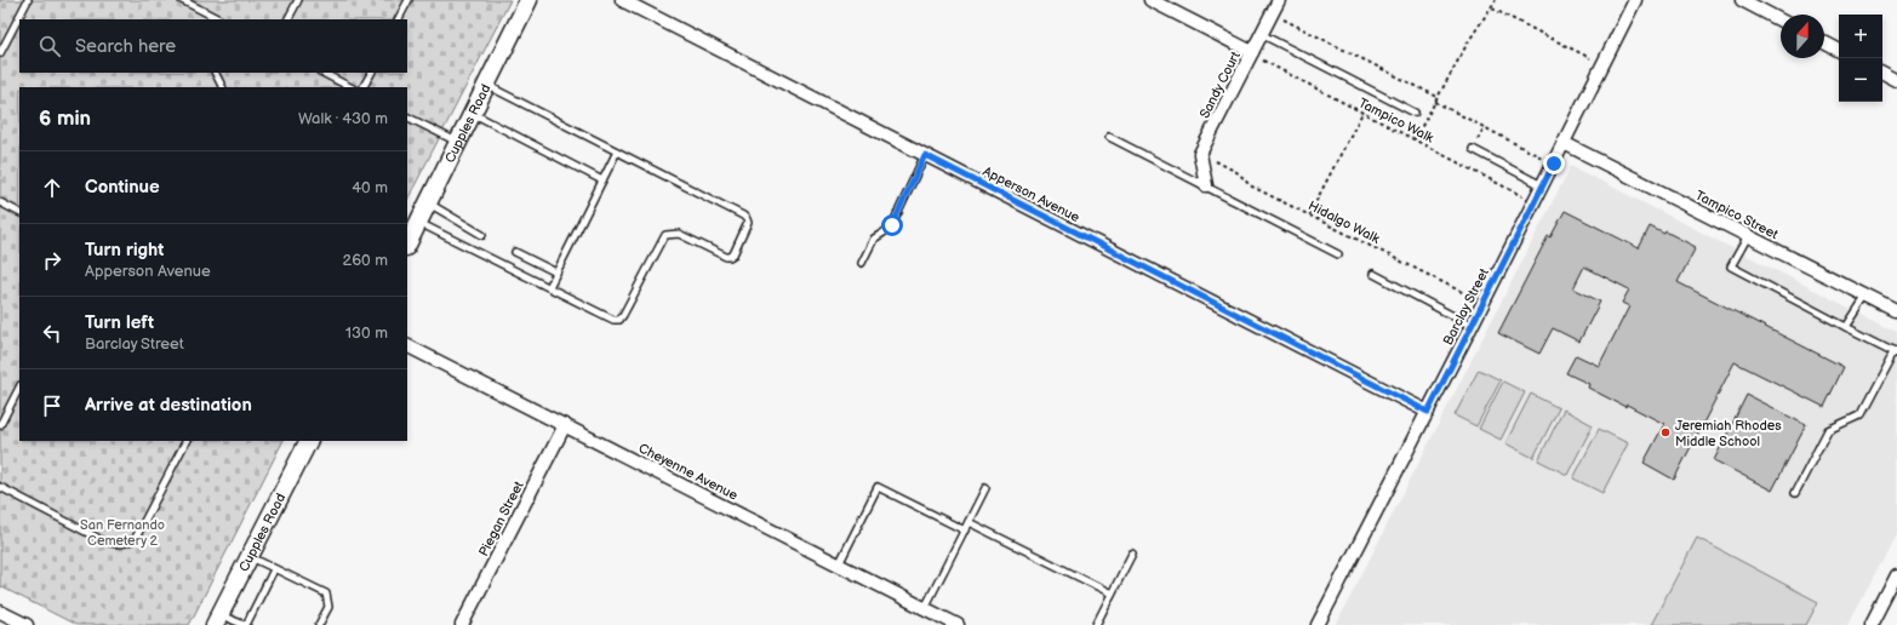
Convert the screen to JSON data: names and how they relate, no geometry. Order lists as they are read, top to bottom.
{
  "streets": {
    "street": [
      "Sandy Court",
      "Cupples Road",
      "Apperson Avenue",
      "Tampico Street",
      "Barclay Street",
      "Cheyenne Avenue",
      "Piegan Street"
    ],
    "path": ["Tampico Walk", "Hidalgo Walk"]
  },
  "crossings": [
    ["Sandy Court", "Tampico Walk"],
    ["Sandy Court", "Hidalgo Walk"],
    ["Tampico Walk", "Barclay Street"],
    ["Apperson Avenue", "Barclay Street"],
    ["Tampico Street", "Barclay Street"],
    ["Hidalgo Walk", "Barclay Street"],
    ["Cheyenne Avenue", "Piegan Street"]
  ],
  "parks": ["San Fernando Cemetery 2"],
  "places": ["Jeremiah Rhodes Middle School"],
  "north": "top",
  "page": {
    "map_buttons": ["+", "−"],
    "search": "Search here",
    "heading": ["6 min", "Walk · 430 m"],
    "list": [
      ["Continue", "40 m"],
      ["Turn right", "Apperson Avenue", "260 m"],
      ["Turn left", "Barclay Street", "130 m"],
      "Arrive at destination"
    ]
  }
}
